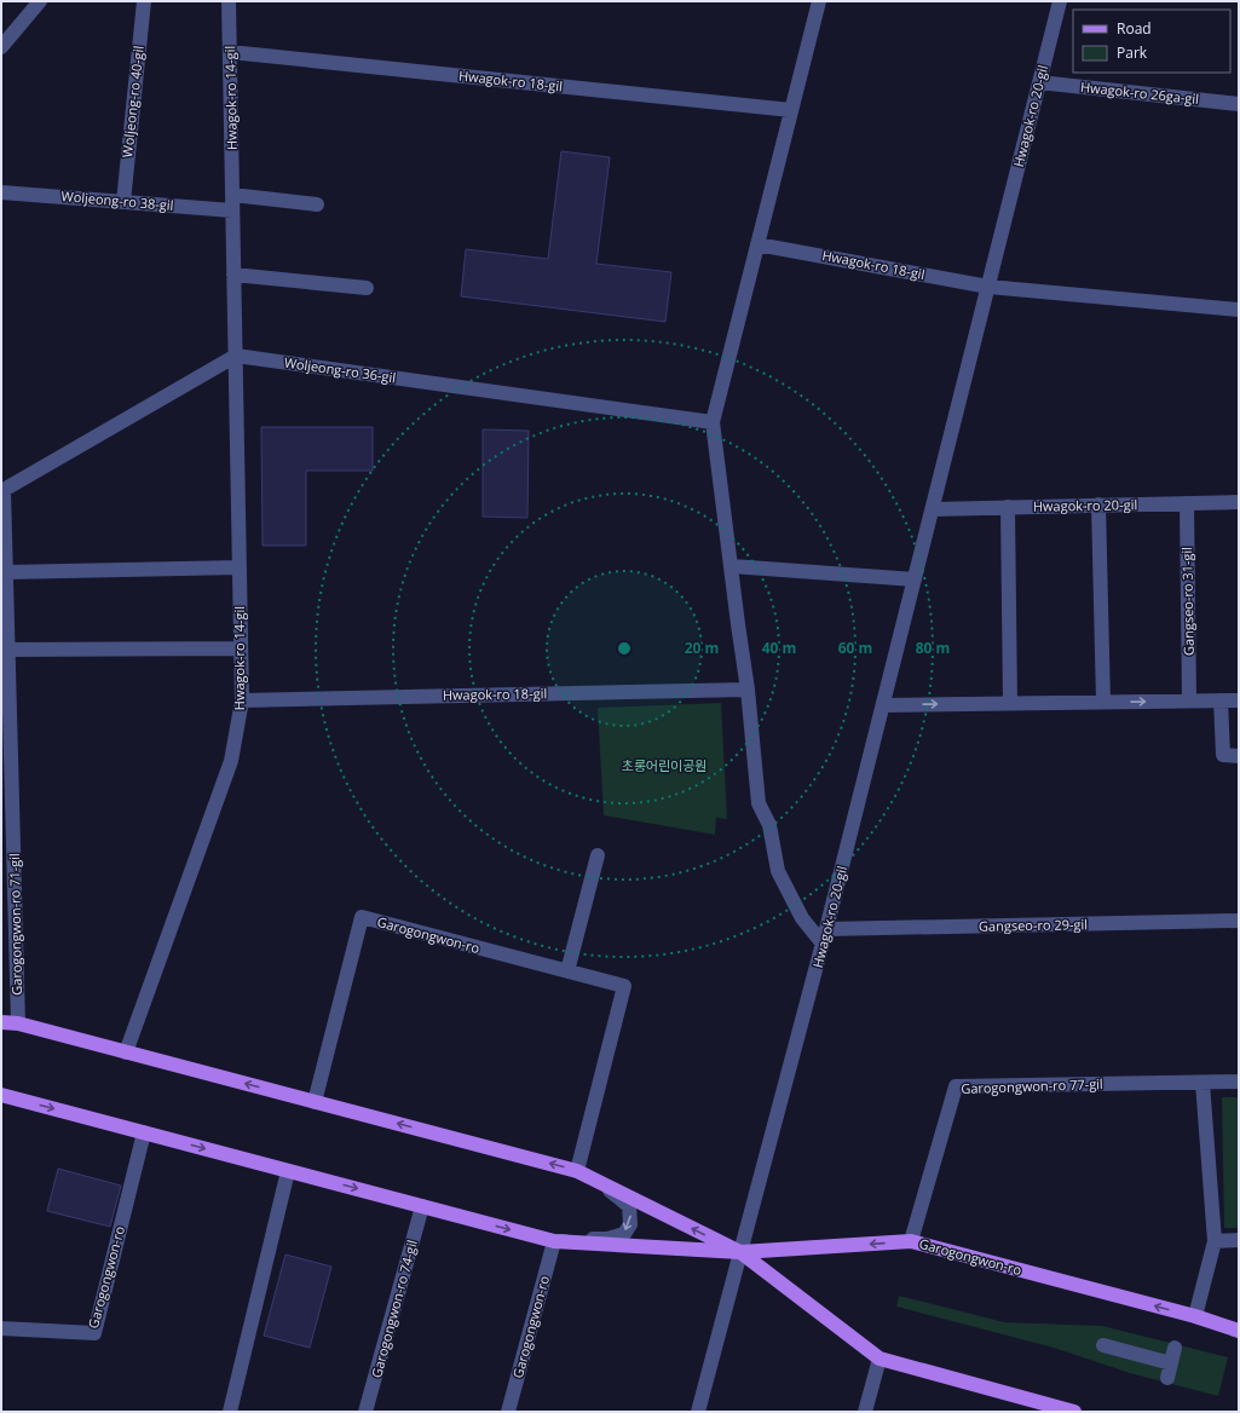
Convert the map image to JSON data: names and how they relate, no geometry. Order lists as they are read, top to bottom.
{
  "streets": {
    "main road": ["Garogongwon-ro"],
    "street": [
      "Hwagok-ro 18-gil",
      "Hwagok-ro 26ga-gil",
      "Hwagok-ro 14-gil",
      "Woljeong-ro 40-gil",
      "Hwagok-ro 20-gil",
      "Woljeong-ro 38-gil",
      "Woljeong-ro 36-gil",
      "Gangseo-ro 31-gil",
      "Garogongwon-ro 71-gil",
      "Gangseo-ro 29-gil",
      "Garogongwon-ro 77-gil",
      "Garogongwon-ro 74-gil"
    ]
  },
  "crossings": [
    ["Hwagok-ro 18-gil", "Hwagok-ro 14-gil"],
    ["Hwagok-ro 18-gil", "Hwagok-ro 20-gil"],
    ["Hwagok-ro 26ga-gil", "Hwagok-ro 20-gil"],
    ["Hwagok-ro 14-gil", "Woljeong-ro 38-gil"],
    ["Hwagok-ro 14-gil", "Woljeong-ro 36-gil"],
    ["Woljeong-ro 40-gil", "Woljeong-ro 38-gil"],
    ["Hwagok-ro 20-gil", "Gangseo-ro 31-gil"],
    ["Hwagok-ro 20-gil", "Gangseo-ro 29-gil"],
    ["Hwagok-ro 20-gil", "Garogongwon-ro"],
    ["Garogongwon-ro", "Garogongwon-ro 77-gil"],
    ["Garogongwon-ro", "Garogongwon-ro 74-gil"]
  ],
  "parks": ["초롱어린이공원"],
  "legend": ["Road", "Park"],
  "rings": [
    "20 m",
    "40 m",
    "60 m",
    "80 m"
  ]
}
